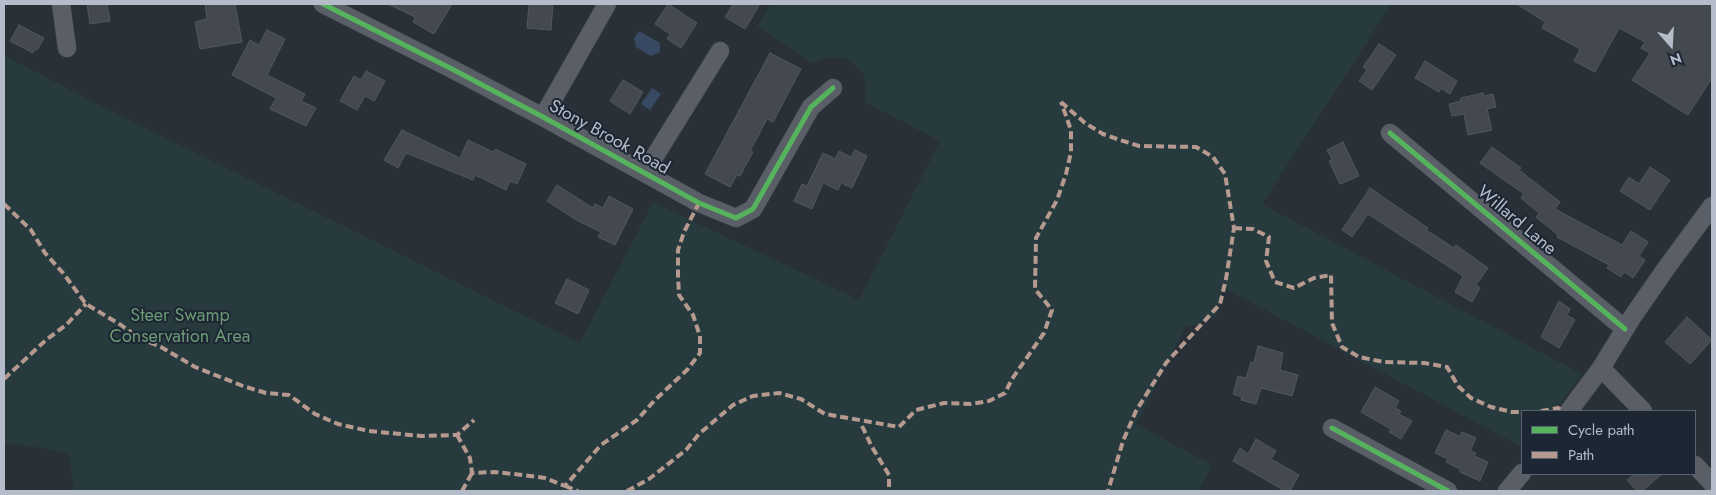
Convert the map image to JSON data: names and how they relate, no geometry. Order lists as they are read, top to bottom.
{
  "streets": {
    "street": ["Stony Brook Road", "Willard Lane"]
  },
  "parks": ["Steer Swamp Conservation Area"],
  "legend": ["Cycle path", "Path"],
  "north": "bottom"
}
